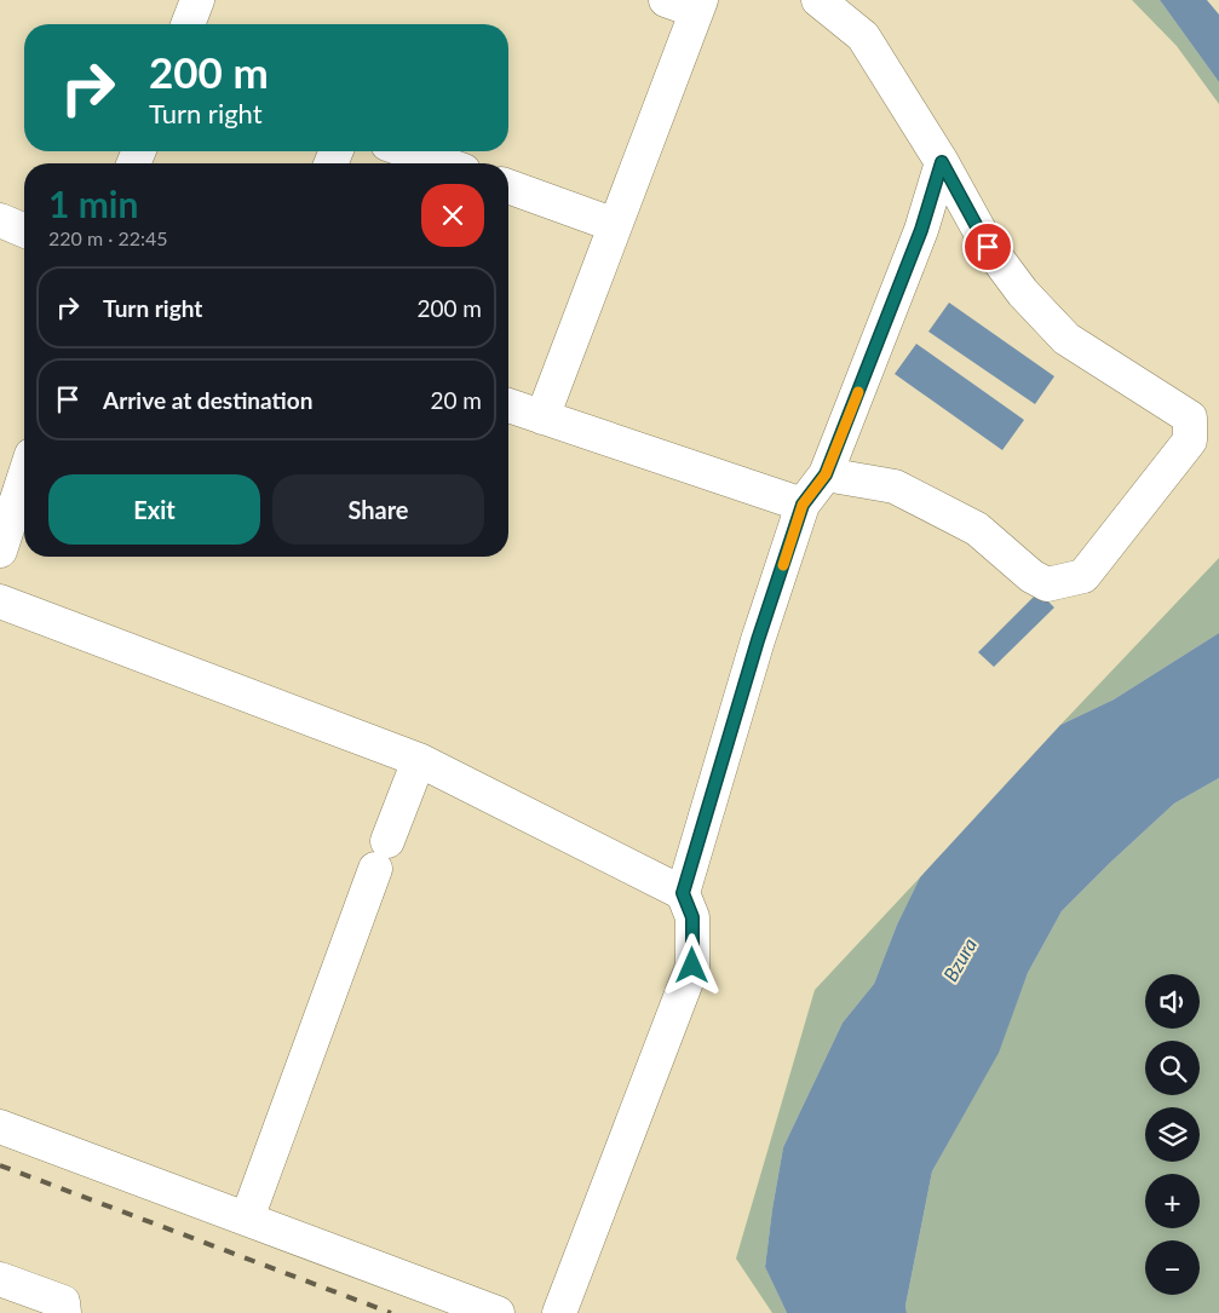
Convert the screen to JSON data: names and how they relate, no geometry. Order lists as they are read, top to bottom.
{
  "water": ["Bzura"],
  "page": {
    "turn": ["200 m", "Turn right"],
    "heading": ["1 min", "220 m · 22:45"],
    "list": [
      {
        "name": "Turn right",
        "value": "200 m"
      },
      {
        "name": "Arrive at destination",
        "value": "20 m"
      }
    ],
    "buttons": ["Exit", "Share"],
    "map_buttons": ["+", "−"]
  }
}
